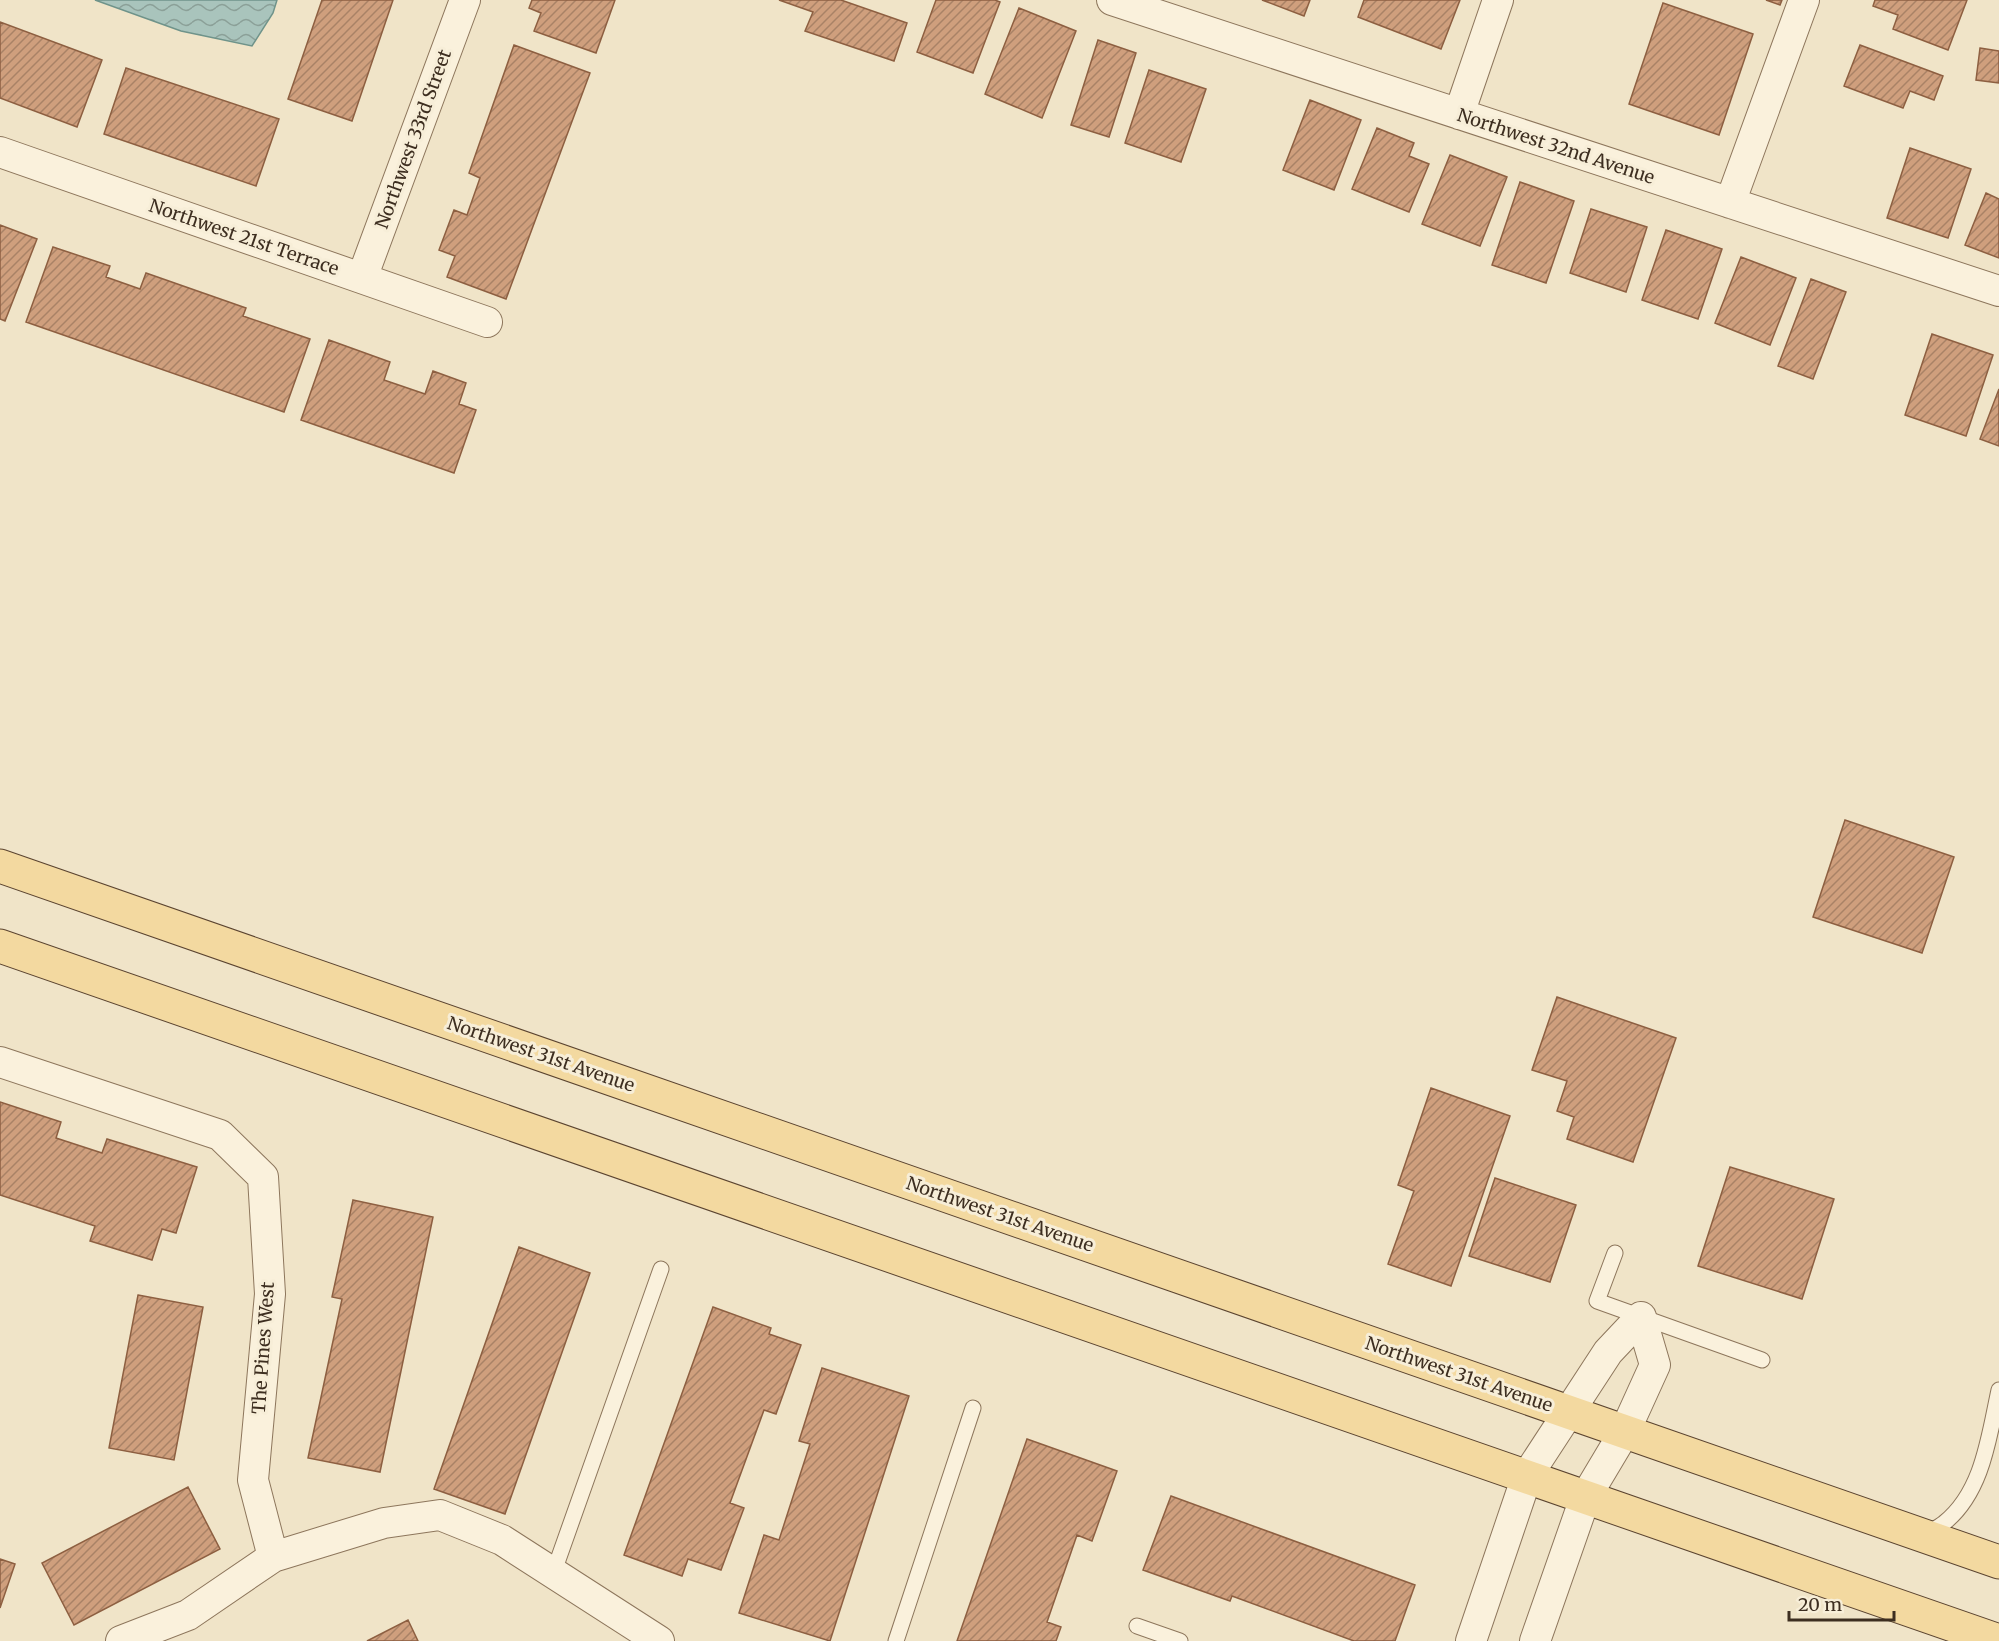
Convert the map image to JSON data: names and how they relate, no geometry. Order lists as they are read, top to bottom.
{
  "streets": {
    "main road": ["Northwest 31st Avenue"],
    "street": [
      "Northwest 33rd Street",
      "Northwest 32nd Avenue",
      "Northwest 21st Terrace",
      "The Pines West"
    ]
  },
  "crossings": [
    ["Northwest 33rd Street", "Northwest 21st Terrace"]
  ],
  "scale_bar": "20 m"
}
